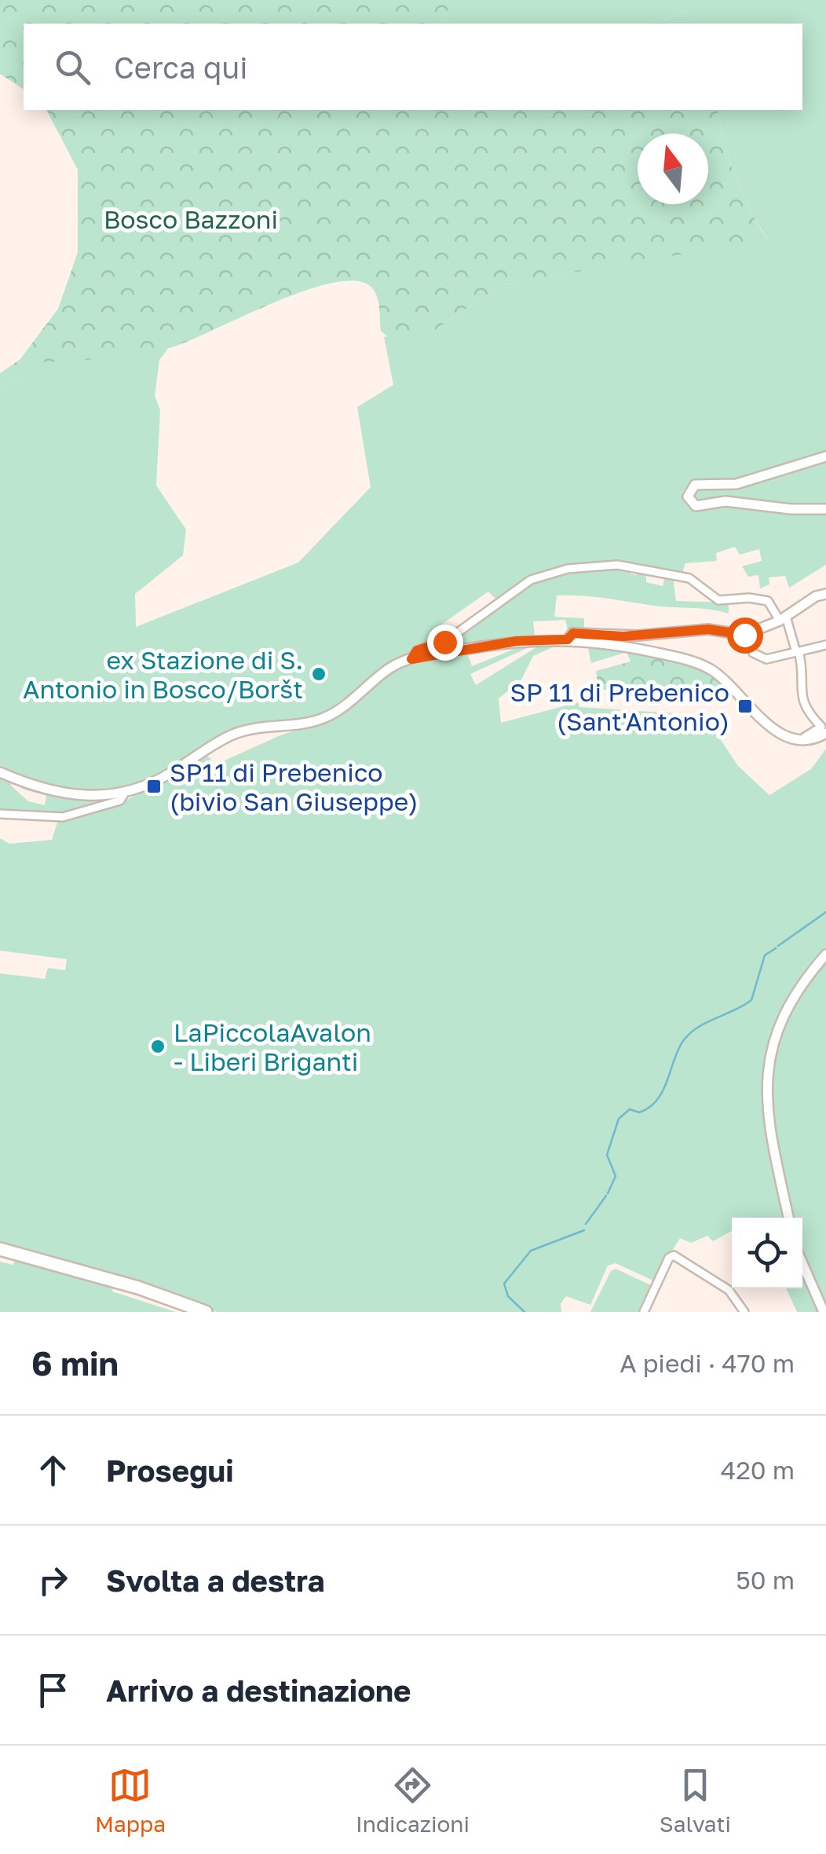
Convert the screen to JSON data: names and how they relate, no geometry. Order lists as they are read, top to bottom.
{
  "parks": ["Bosco Bazzoni"],
  "places": {
    "other": ["ex Stazione di S. Antonio in Bosco/Boršt", "LaPiccolaAvalon - Liberi Briganti"],
    "transit": ["SP 11 di Prebenico (Sant'Antonio)", "SP11 di Prebenico (bivio San Giuseppe)"]
  },
  "north": "top",
  "page": {
    "search": "Cerca qui",
    "heading": ["6 min", "A piedi · 470 m"],
    "list": [
      ["Prosegui", "420 m"],
      ["Svolta a destra", "50 m"],
      "Arrivo a destinazione"
    ],
    "nav": ["Mappa", "Indicazioni", "Salvati"]
  }
}
